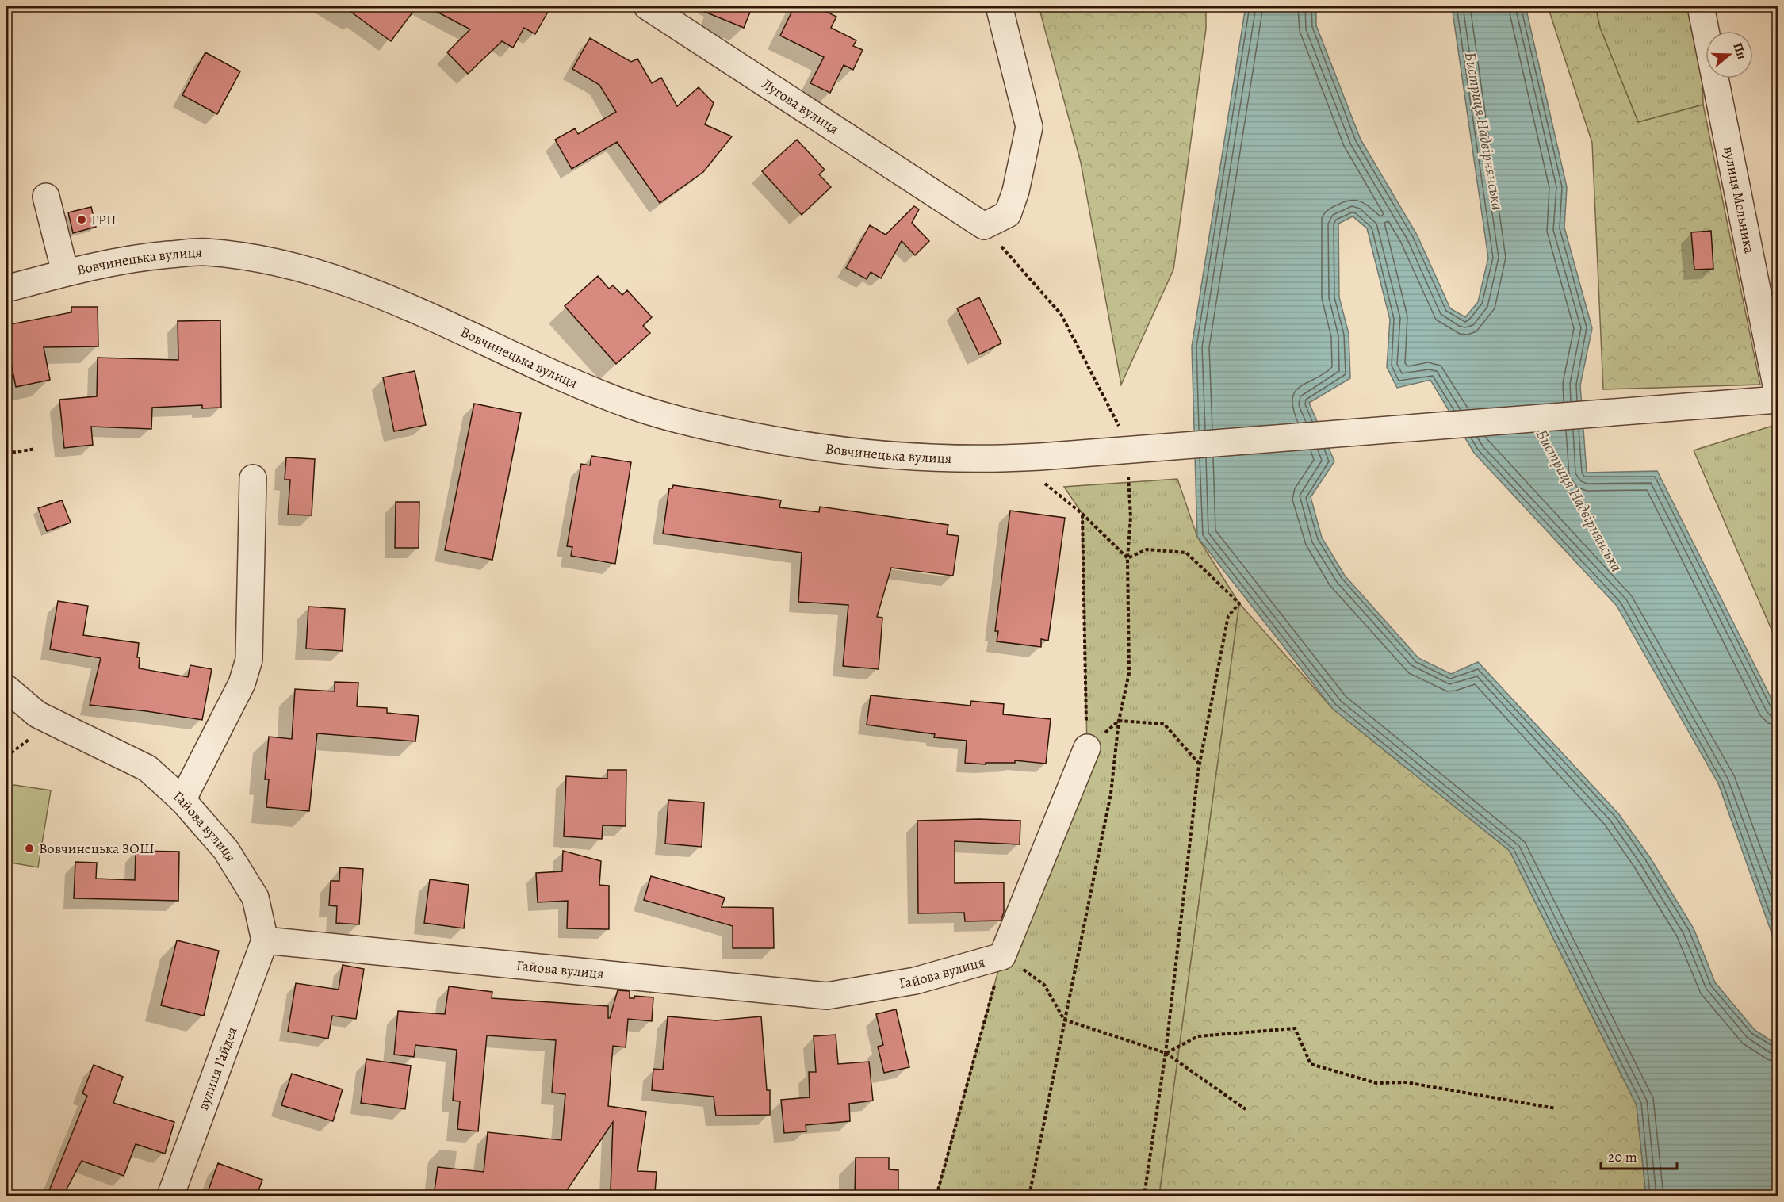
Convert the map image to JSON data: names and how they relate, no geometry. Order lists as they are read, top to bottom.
{
  "streets": {
    "street": [
      "Лугова вулиця",
      "вулиця Мельника",
      "Вовчинецька вулиця",
      "Гайова вулиця",
      "вулиця Гайдея"
    ]
  },
  "crossings": [
    ["Гайова вулиця", "вулиця Гайдея"]
  ],
  "water": ["Бистриця Надвірнянська"],
  "places": ["ГРП", "Вовчинецька ЗОШ"],
  "scale_bar": "20 m",
  "north": "right"
}
